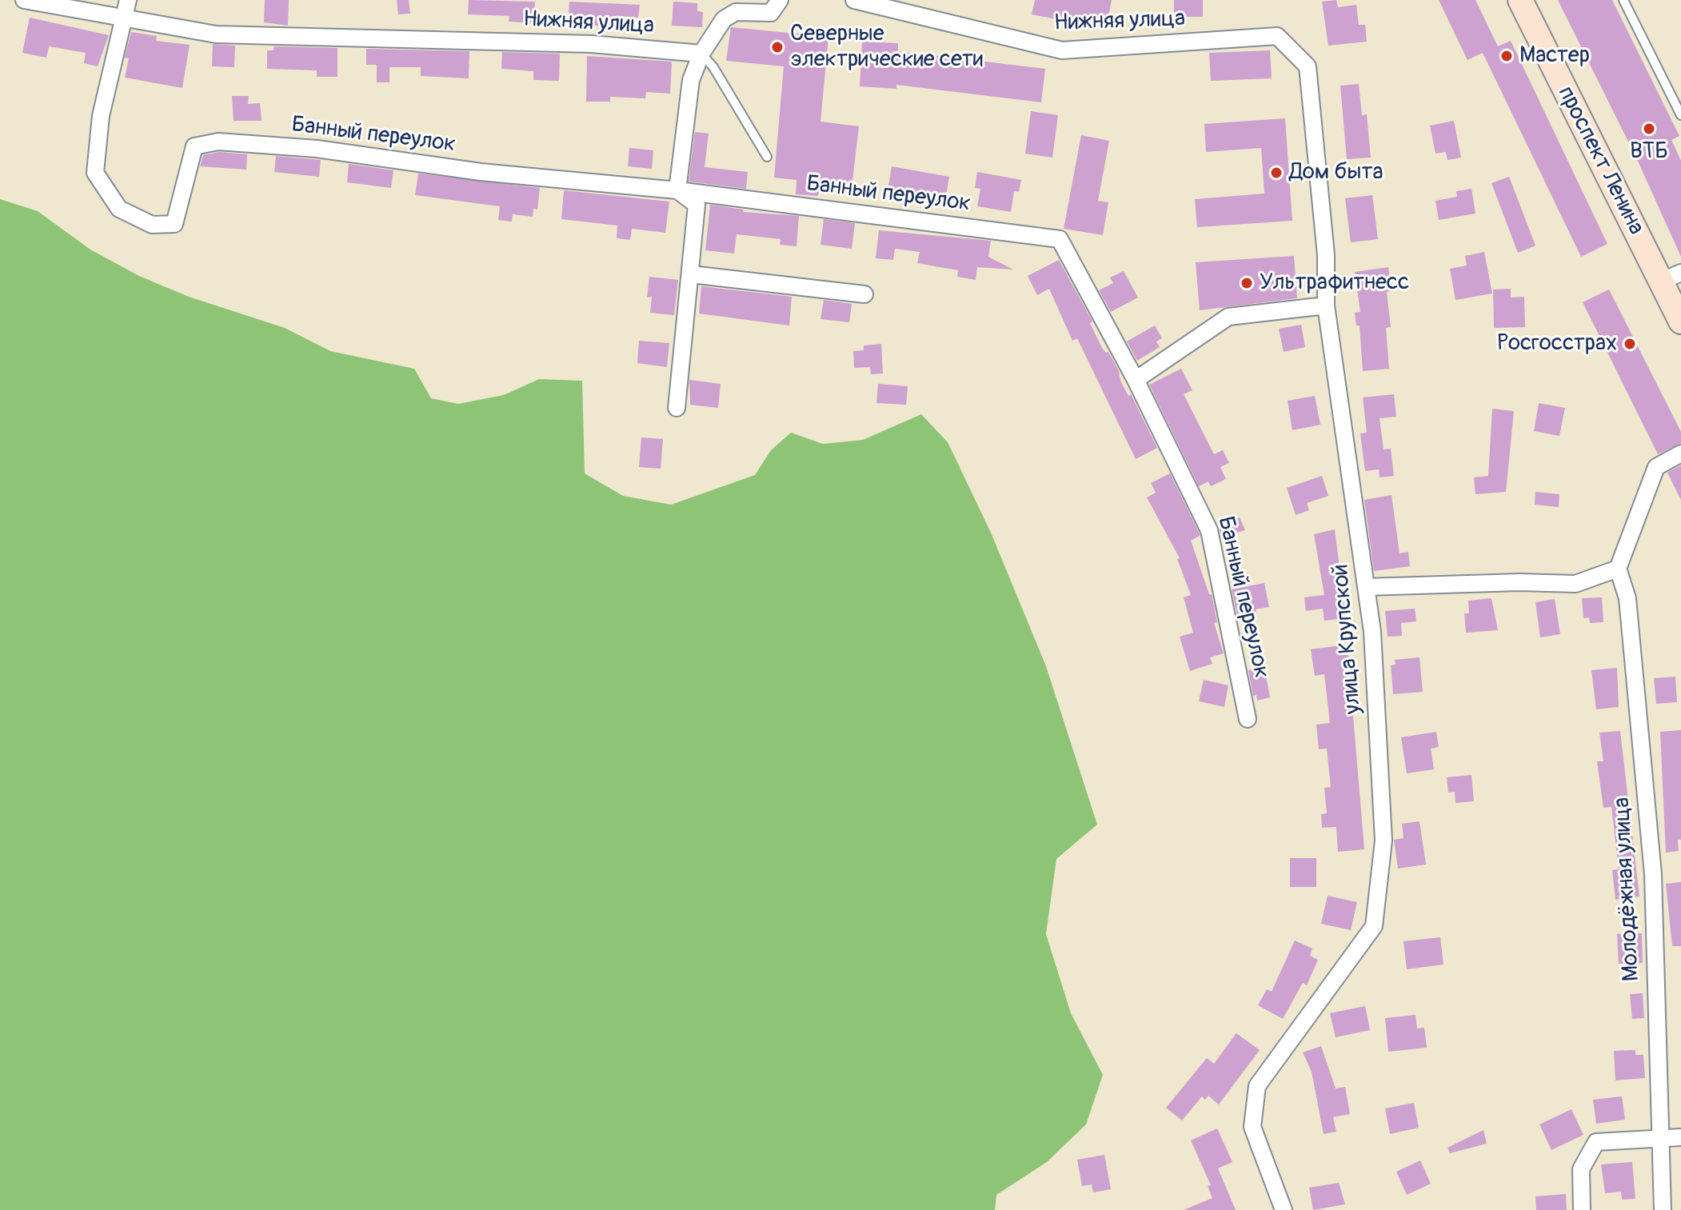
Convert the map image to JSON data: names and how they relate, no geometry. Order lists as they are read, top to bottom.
{
  "streets": {
    "main road": ["проспект Ленина"],
    "street": [
      "Нижняя улица",
      "Банный переулок",
      "улица Крупской",
      "Молодёжная улица"
    ]
  },
  "crossings": [
    ["Нижняя улица", "Банный переулок"],
    ["Нижняя улица", "улица Крупской"]
  ],
  "places": [
    "Северные электрические сети",
    "Мастер",
    "ВТБ",
    "Дом быта",
    "Ультрафитнесс",
    "Росгосстрах"
  ]
}
